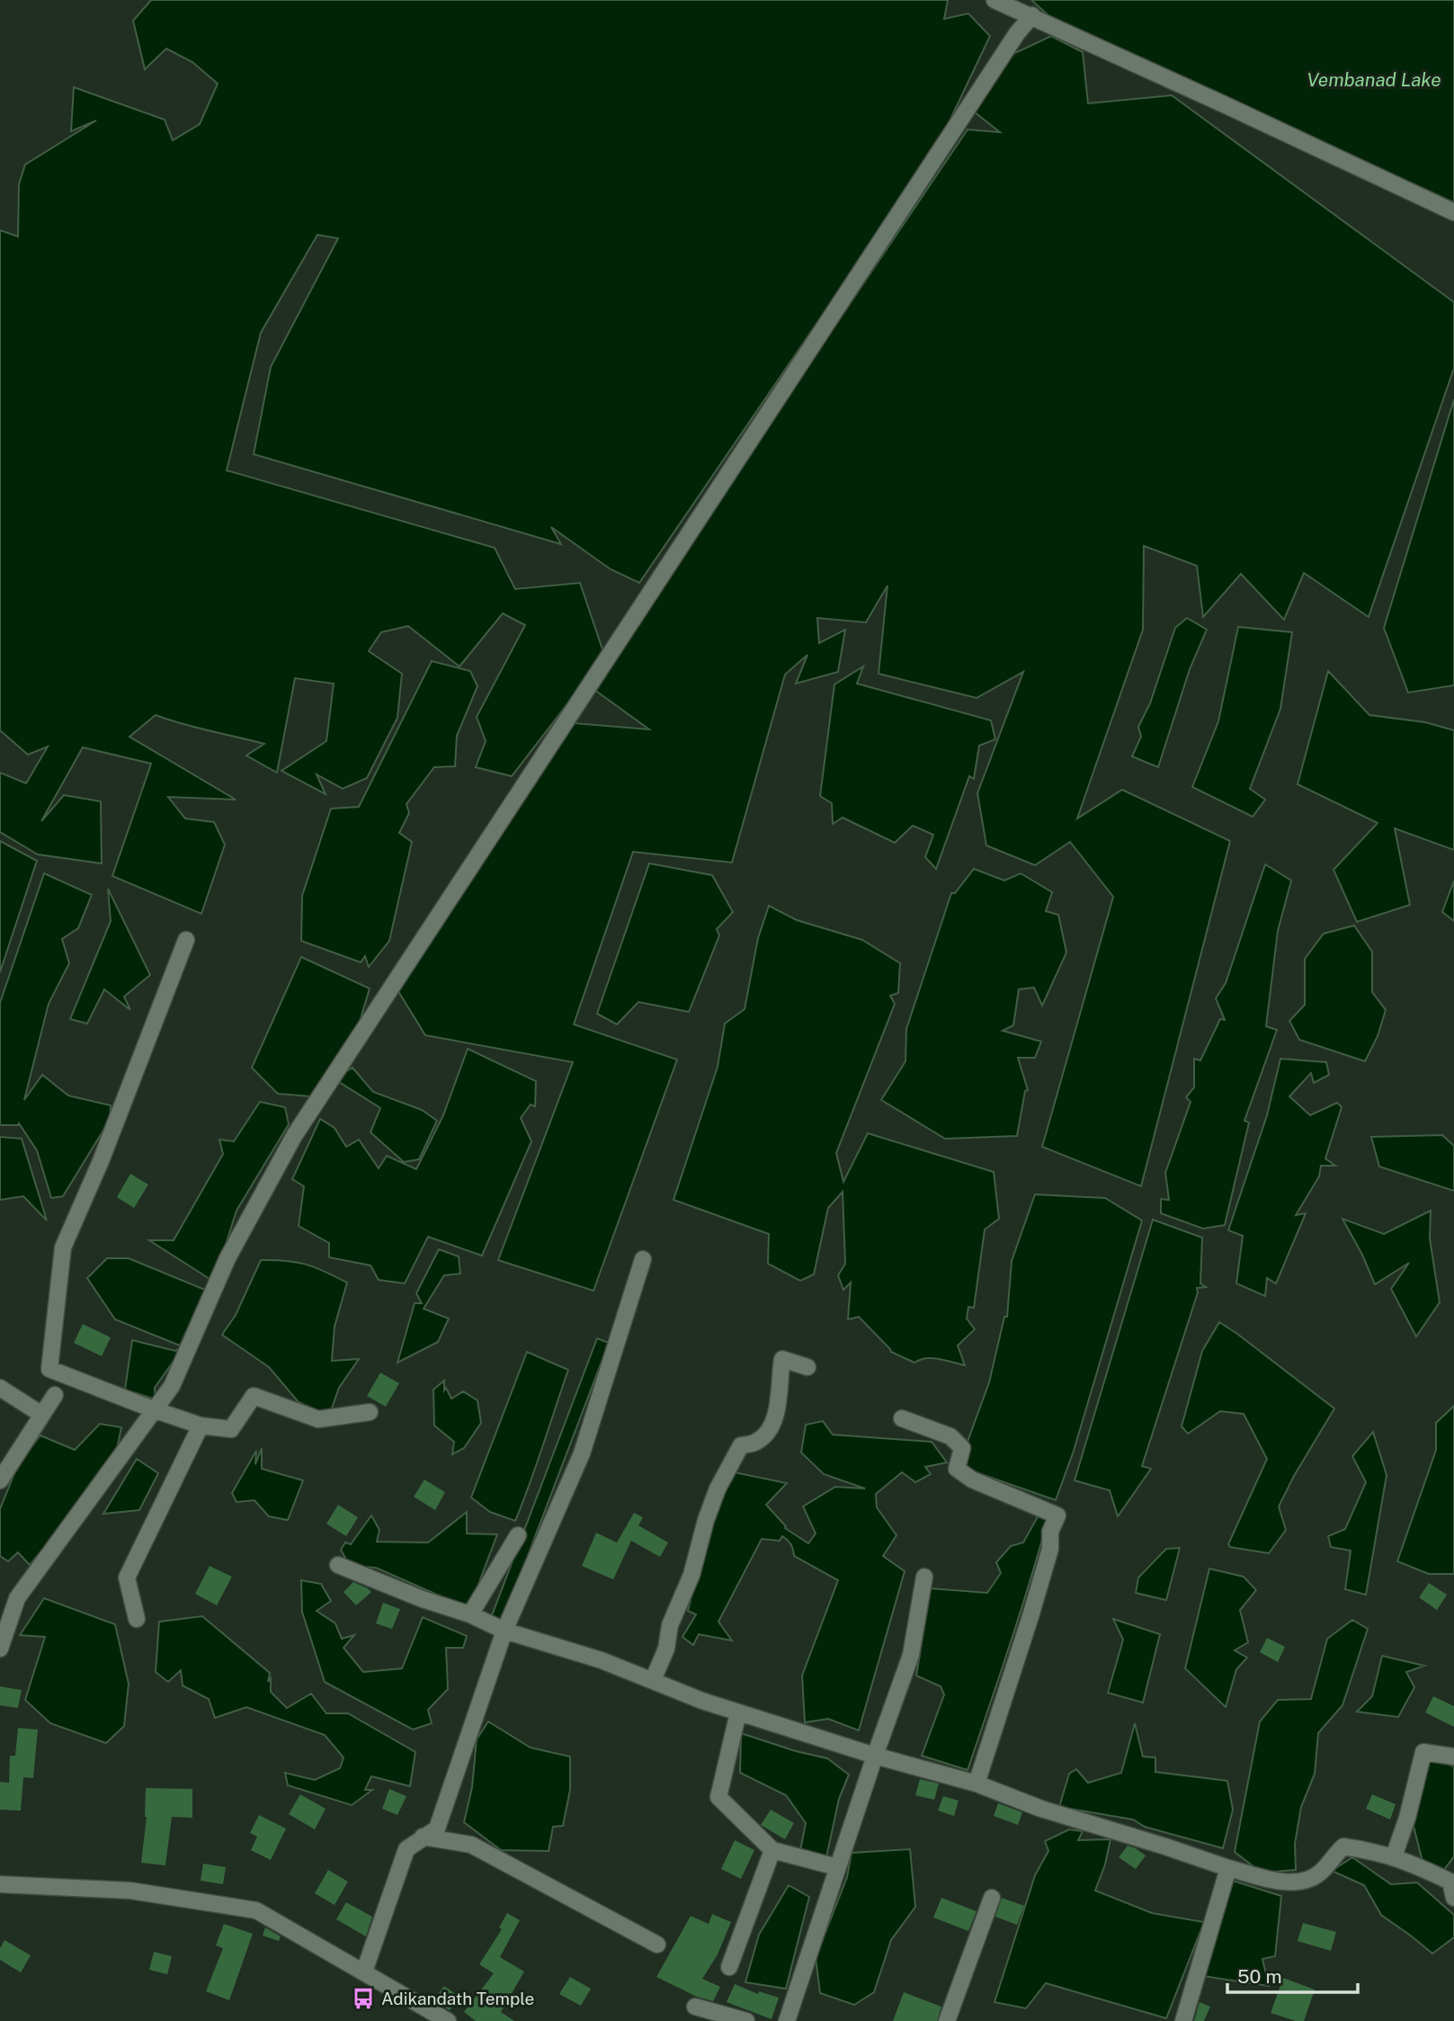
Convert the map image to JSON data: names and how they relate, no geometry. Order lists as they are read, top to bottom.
{
  "water": ["Vembanad Lake"],
  "places": {
    "bus stop": ["Adikandath Temple"]
  },
  "scale_bar": "50 m"
}
